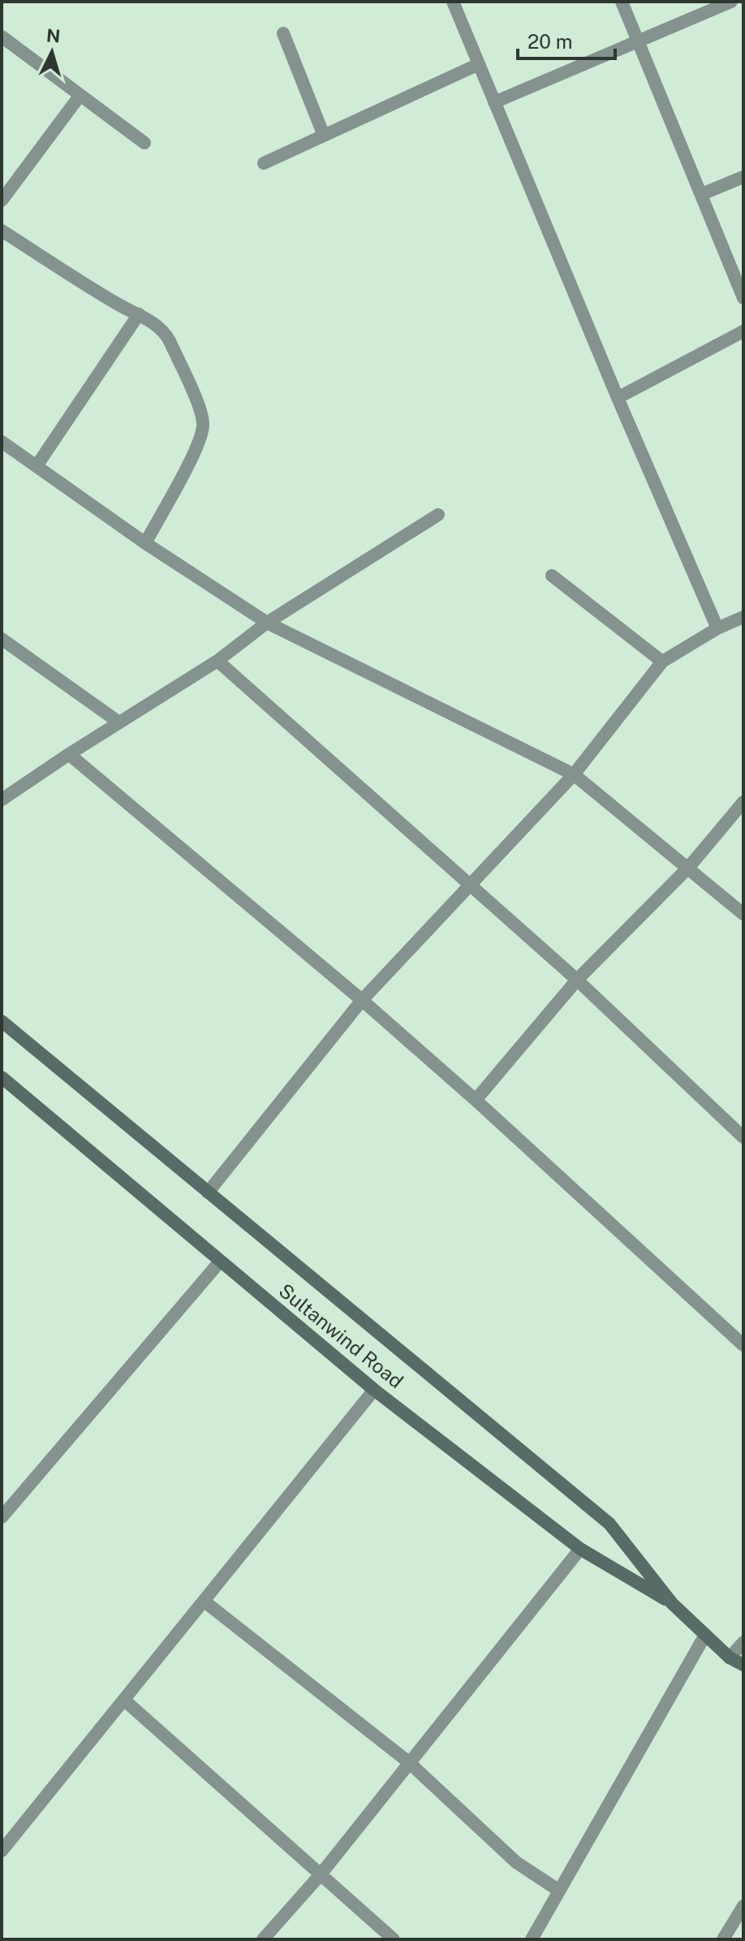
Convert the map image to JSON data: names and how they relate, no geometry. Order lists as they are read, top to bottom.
{
  "streets": {
    "main road": ["Sultanwind Road"]
  },
  "scale_bar": "20 m",
  "north": "top"
}
